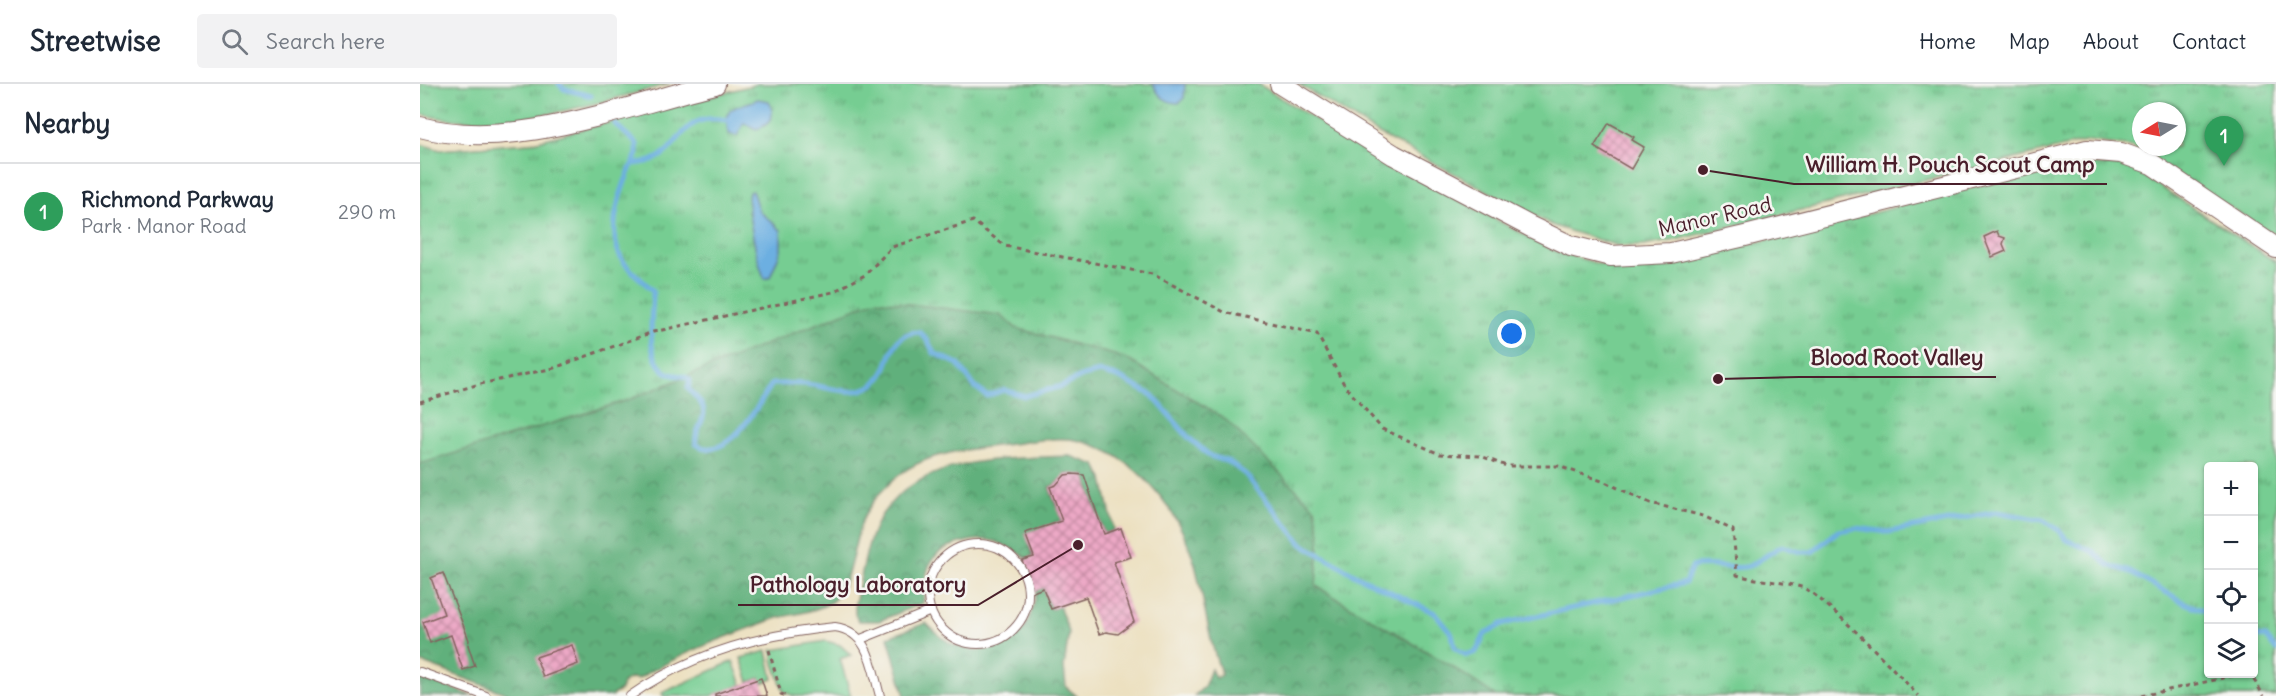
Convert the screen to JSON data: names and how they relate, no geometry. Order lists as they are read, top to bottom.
{
  "streets": {
    "street": ["Manor Road"]
  },
  "places": ["William H. Pouch Scout Camp", "Blood Root Valley", "Pathology Laboratory"],
  "north": "left",
  "page": {
    "header": "Streetwise",
    "search": "Search here",
    "nav": [
      "Home",
      "Map",
      "About",
      "Contact"
    ],
    "heading": "Nearby",
    "pins": "1",
    "list": [
      {
        "mark": "1",
        "name": "Richmond Parkway",
        "note": "Park · Manor Road",
        "value": "290 m"
      }
    ],
    "map_buttons": ["+", "−"]
  }
}
